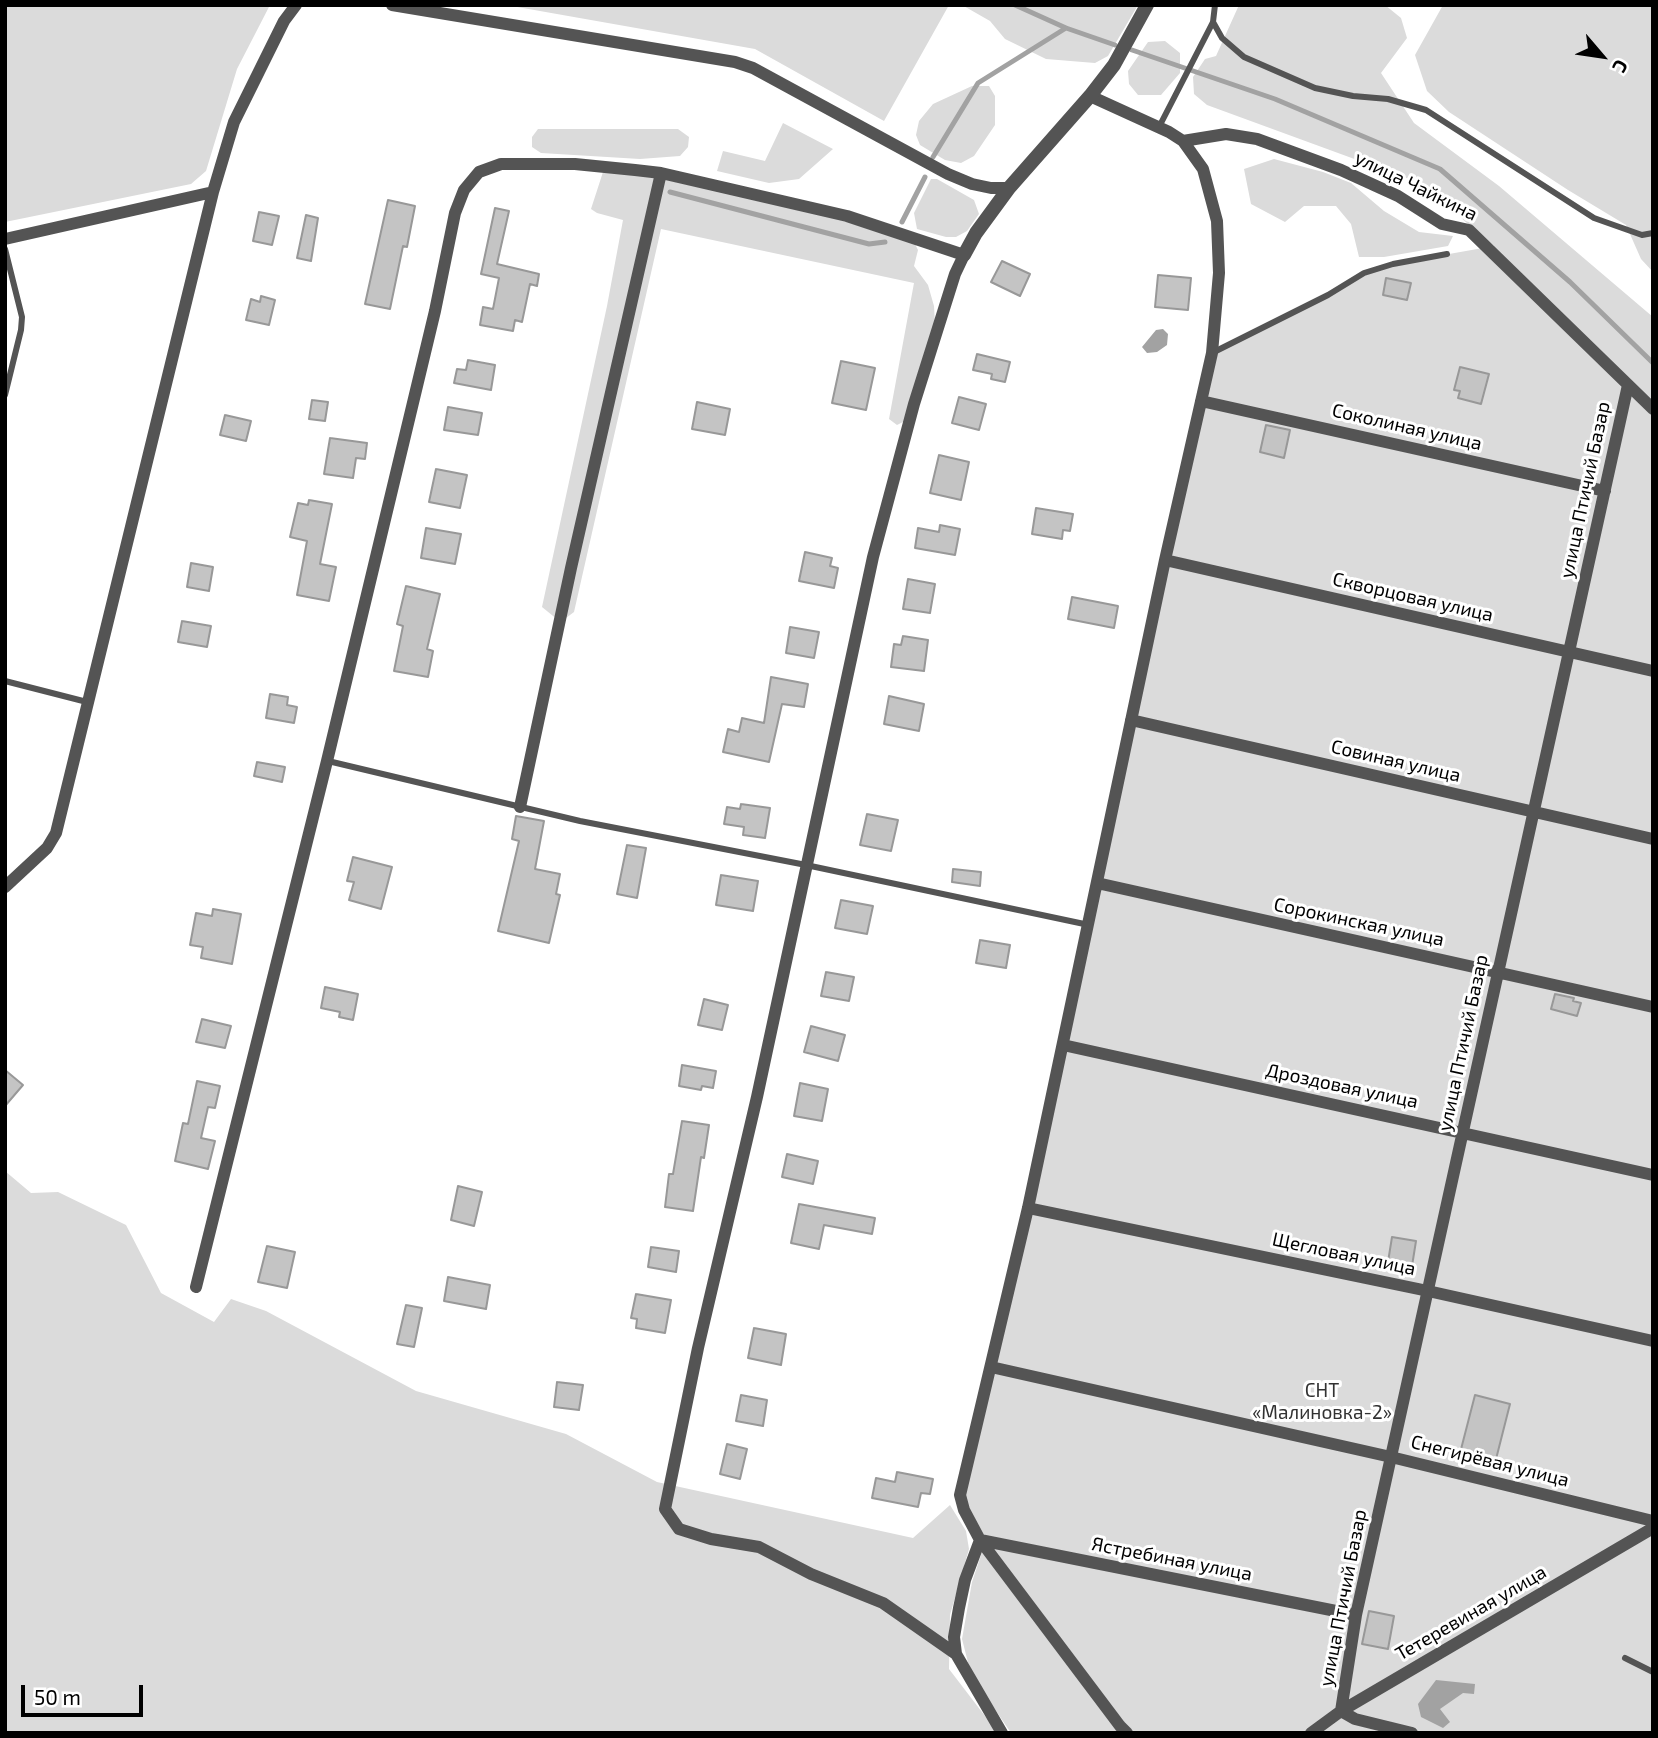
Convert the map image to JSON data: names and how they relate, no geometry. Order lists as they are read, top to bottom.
{
  "streets": {
    "street": [
      "улица Чайкина",
      "Соколиная улица",
      "улица Птичий Базар",
      "Скворцовая улица",
      "Совиная улица",
      "Сорокинская улица",
      "Дроздовая улица",
      "Щегловая улица",
      "Снегирёвая улица",
      "Ястребиная улица",
      "Тетеревиная улица"
    ]
  },
  "crossings": [
    ["улица Чайкина", "улица Птичий Базар"],
    ["Соколиная улица", "улица Птичий Базар"],
    ["улица Птичий Базар", "Скворцовая улица"],
    ["улица Птичий Базар", "Совиная улица"],
    ["улица Птичий Базар", "Сорокинская улица"],
    ["улица Птичий Базар", "Дроздовая улица"],
    ["улица Птичий Базар", "Щегловая улица"],
    ["улица Птичий Базар", "Снегирёвая улица"],
    ["улица Птичий Базар", "Ястребиная улица"],
    ["улица Птичий Базар", "Тетеревиная улица"]
  ],
  "parks": ["СНТ «Малиновка-2»"],
  "scale_bar": "50 m",
  "north": "bottom right"
}
